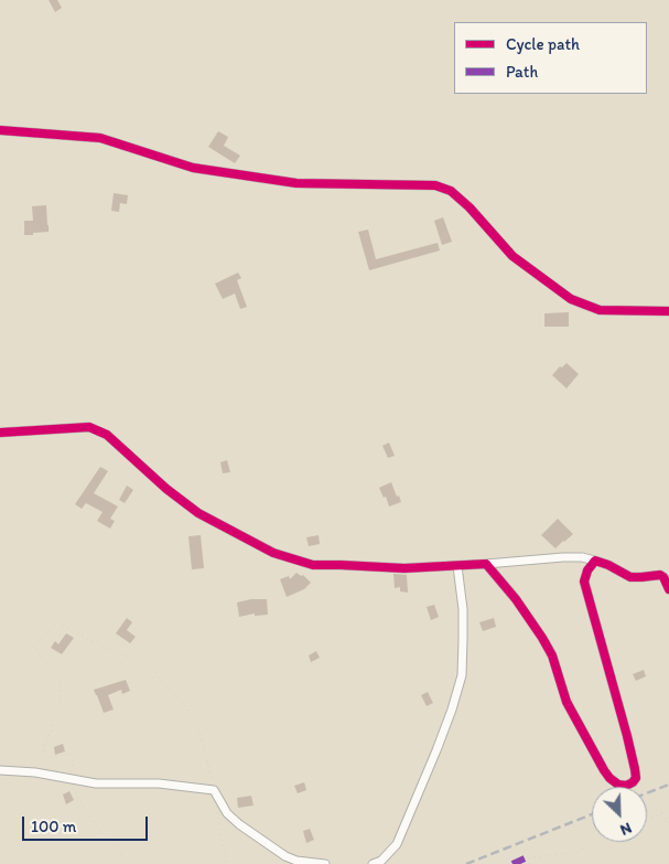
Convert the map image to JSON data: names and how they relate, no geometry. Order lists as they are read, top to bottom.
{
  "legend": ["Cycle path", "Path"],
  "scale_bar": "100 m",
  "north": "bottom right"
}
